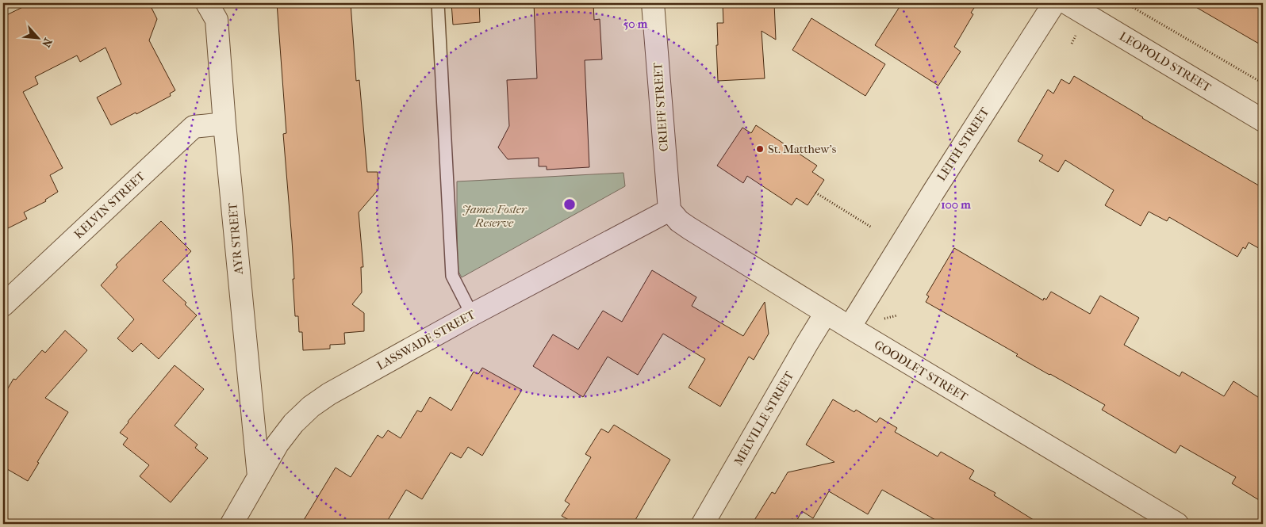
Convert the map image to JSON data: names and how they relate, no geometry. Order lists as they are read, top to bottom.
{
  "streets": {
    "street": [
      "LEOPOLD STREET",
      "CRIEFF STREET",
      "LEITH STREET",
      "KELVIN STREET",
      "AYR STREET",
      "LASSWADE STREET",
      "GOODLET STREET",
      "MELVILLE STREET"
    ]
  },
  "crossings": [
    ["CRIEFF STREET", "LASSWADE STREET"],
    ["CRIEFF STREET", "GOODLET STREET"],
    ["LEITH STREET", "GOODLET STREET"],
    ["KELVIN STREET", "AYR STREET"],
    ["AYR STREET", "LASSWADE STREET"],
    ["LASSWADE STREET", "GOODLET STREET"],
    ["GOODLET STREET", "MELVILLE STREET"]
  ],
  "parks": ["James Foster Reserve"],
  "places": ["St. Matthew's"],
  "north": "bottom right",
  "rings": ["50 m", "100 m"]
}
